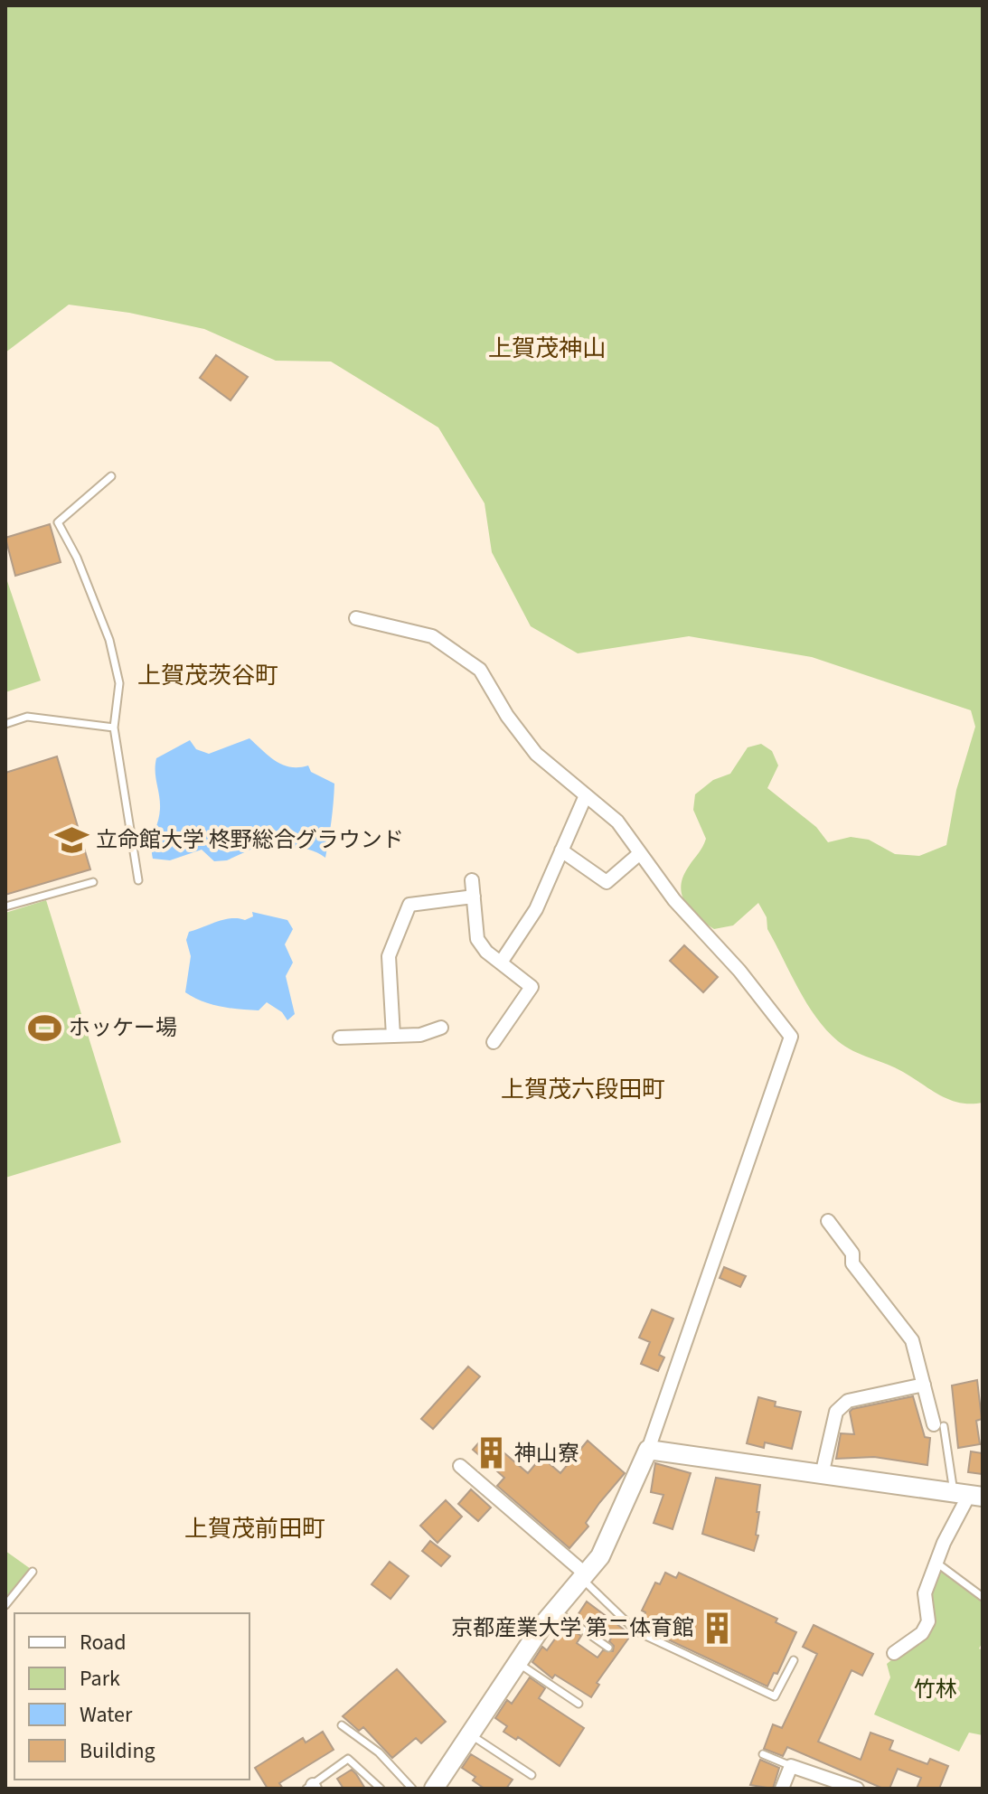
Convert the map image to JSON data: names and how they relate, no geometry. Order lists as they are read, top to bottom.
{
  "districts": [
    "上賀茂神山",
    "上賀茂茨谷町",
    "上賀茂六段田町",
    "上賀茂前田町"
  ],
  "parks": ["竹林"],
  "places": {
    "school or university": ["立命館大学 柊野総合グラウンド"],
    "sports": ["ホッケー場"],
    "building": ["神山寮", "京都産業大学 第二体育館"]
  },
  "legend": [
    "Road",
    "Park",
    "Water",
    "Building"
  ]
}
